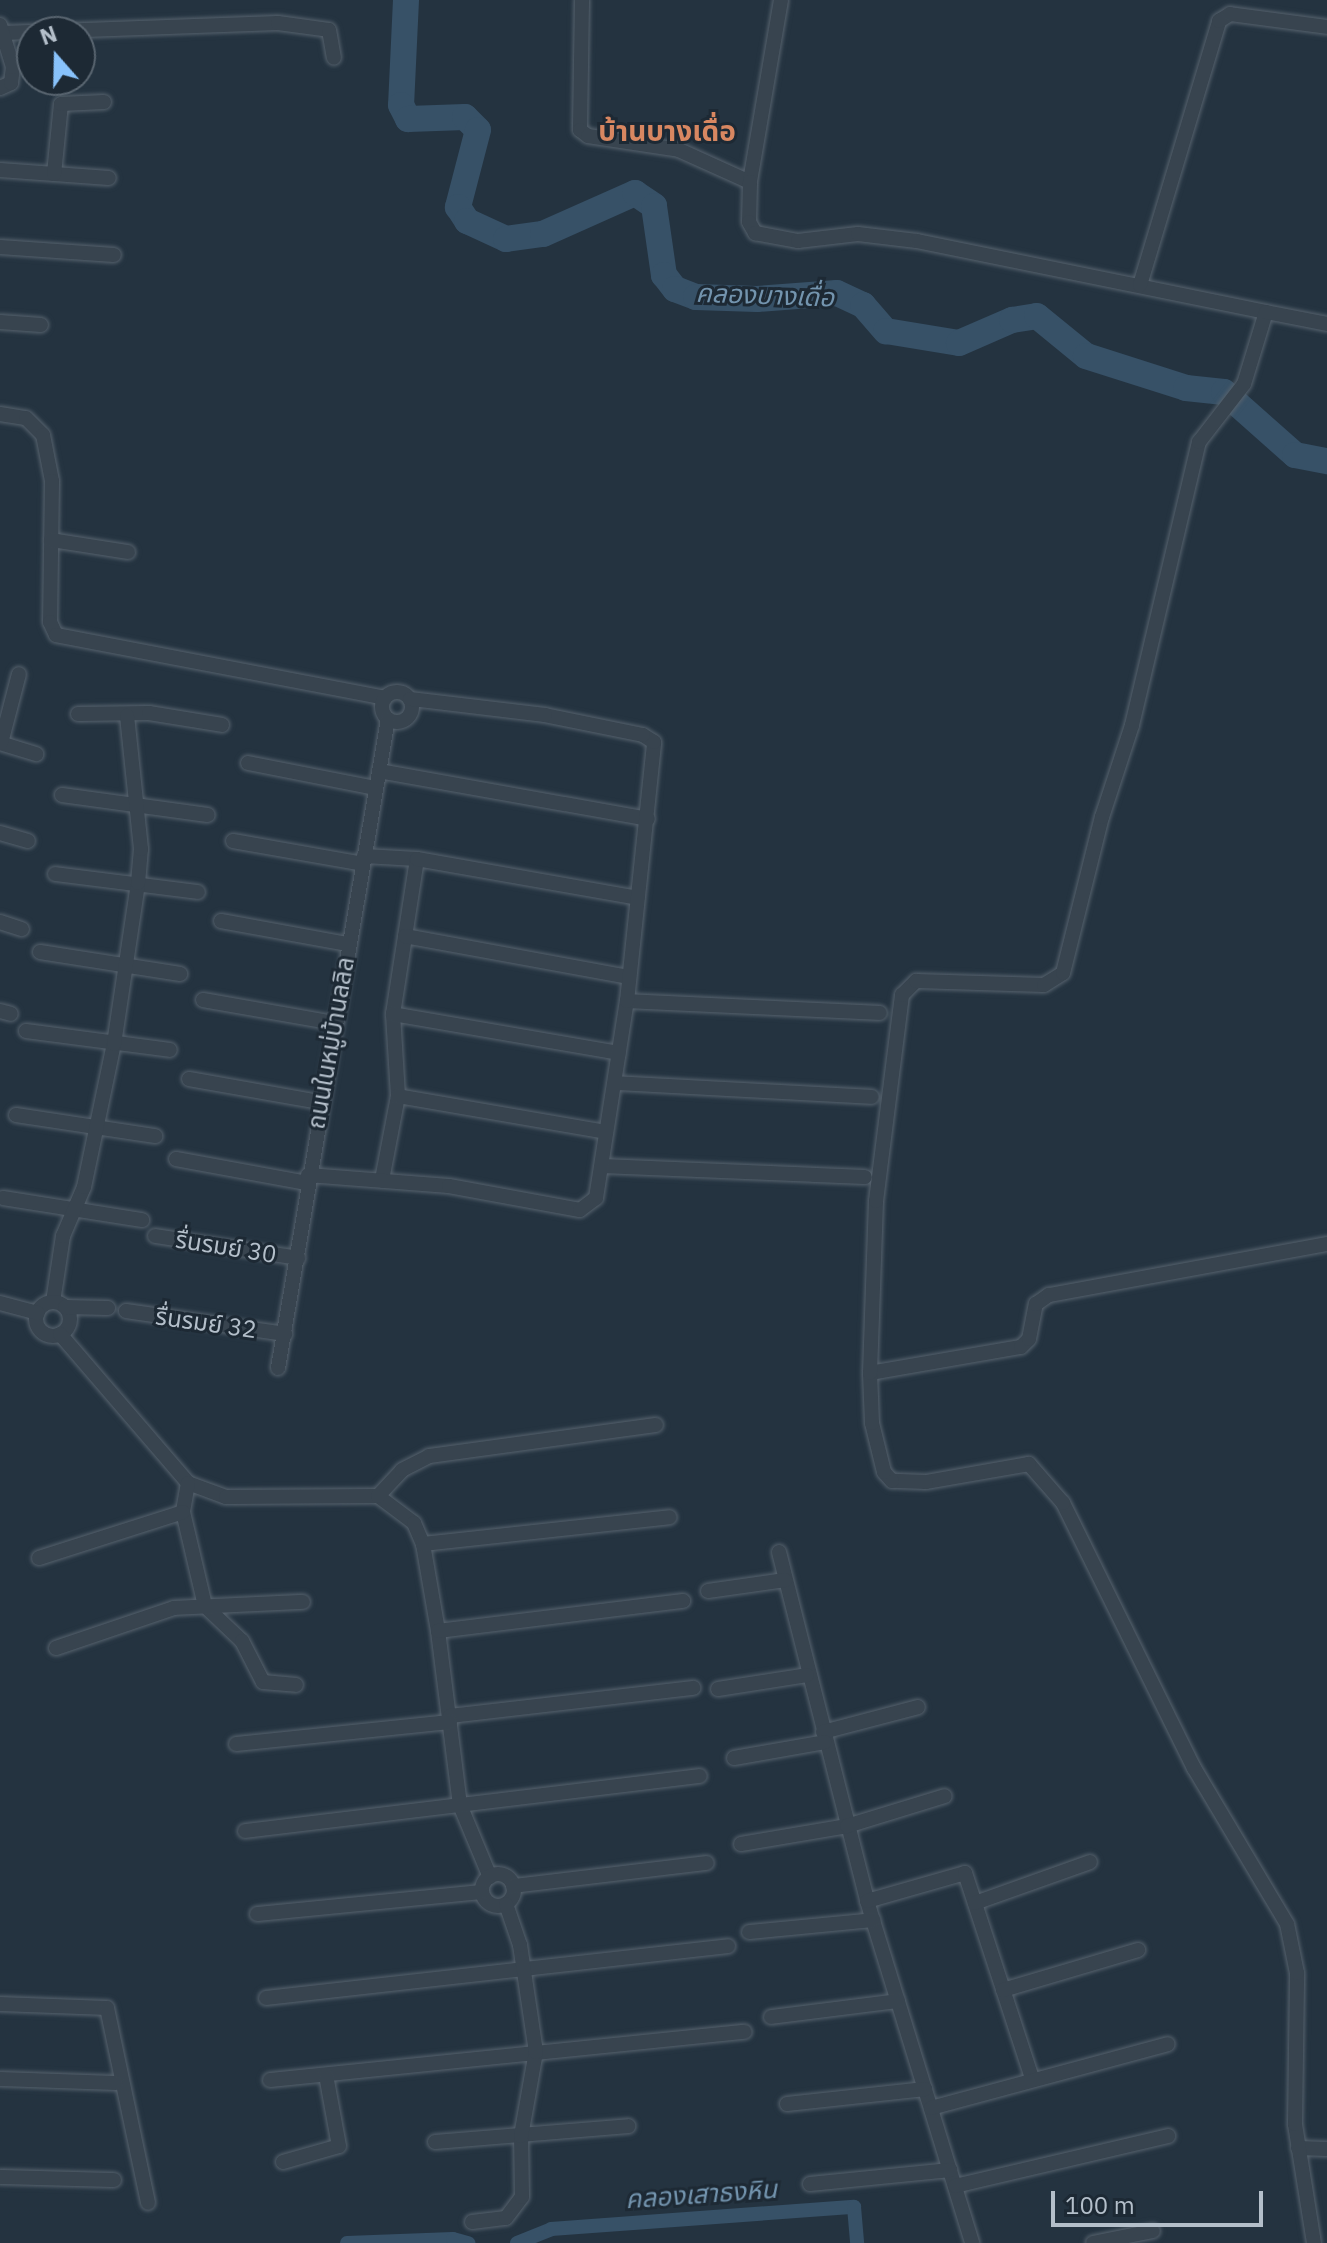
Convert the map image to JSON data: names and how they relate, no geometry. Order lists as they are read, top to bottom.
{
  "streets": {
    "street": ["ถนนในหมู่บ้านลลิล", "รื่นรมย์ 30", "รื่นรมย์ 32"]
  },
  "crossings": [
    ["ถนนในหมู่บ้านลลิล", "รื่นรมย์ 30"],
    ["ถนนในหมู่บ้านลลิล", "รื่นรมย์ 32"]
  ],
  "districts": ["บ้านบางเดื่อ"],
  "water": ["คลองบางเดื่อ", "คลองเสาธงหิน"],
  "scale_bar": "100 m",
  "north": "top"
}
